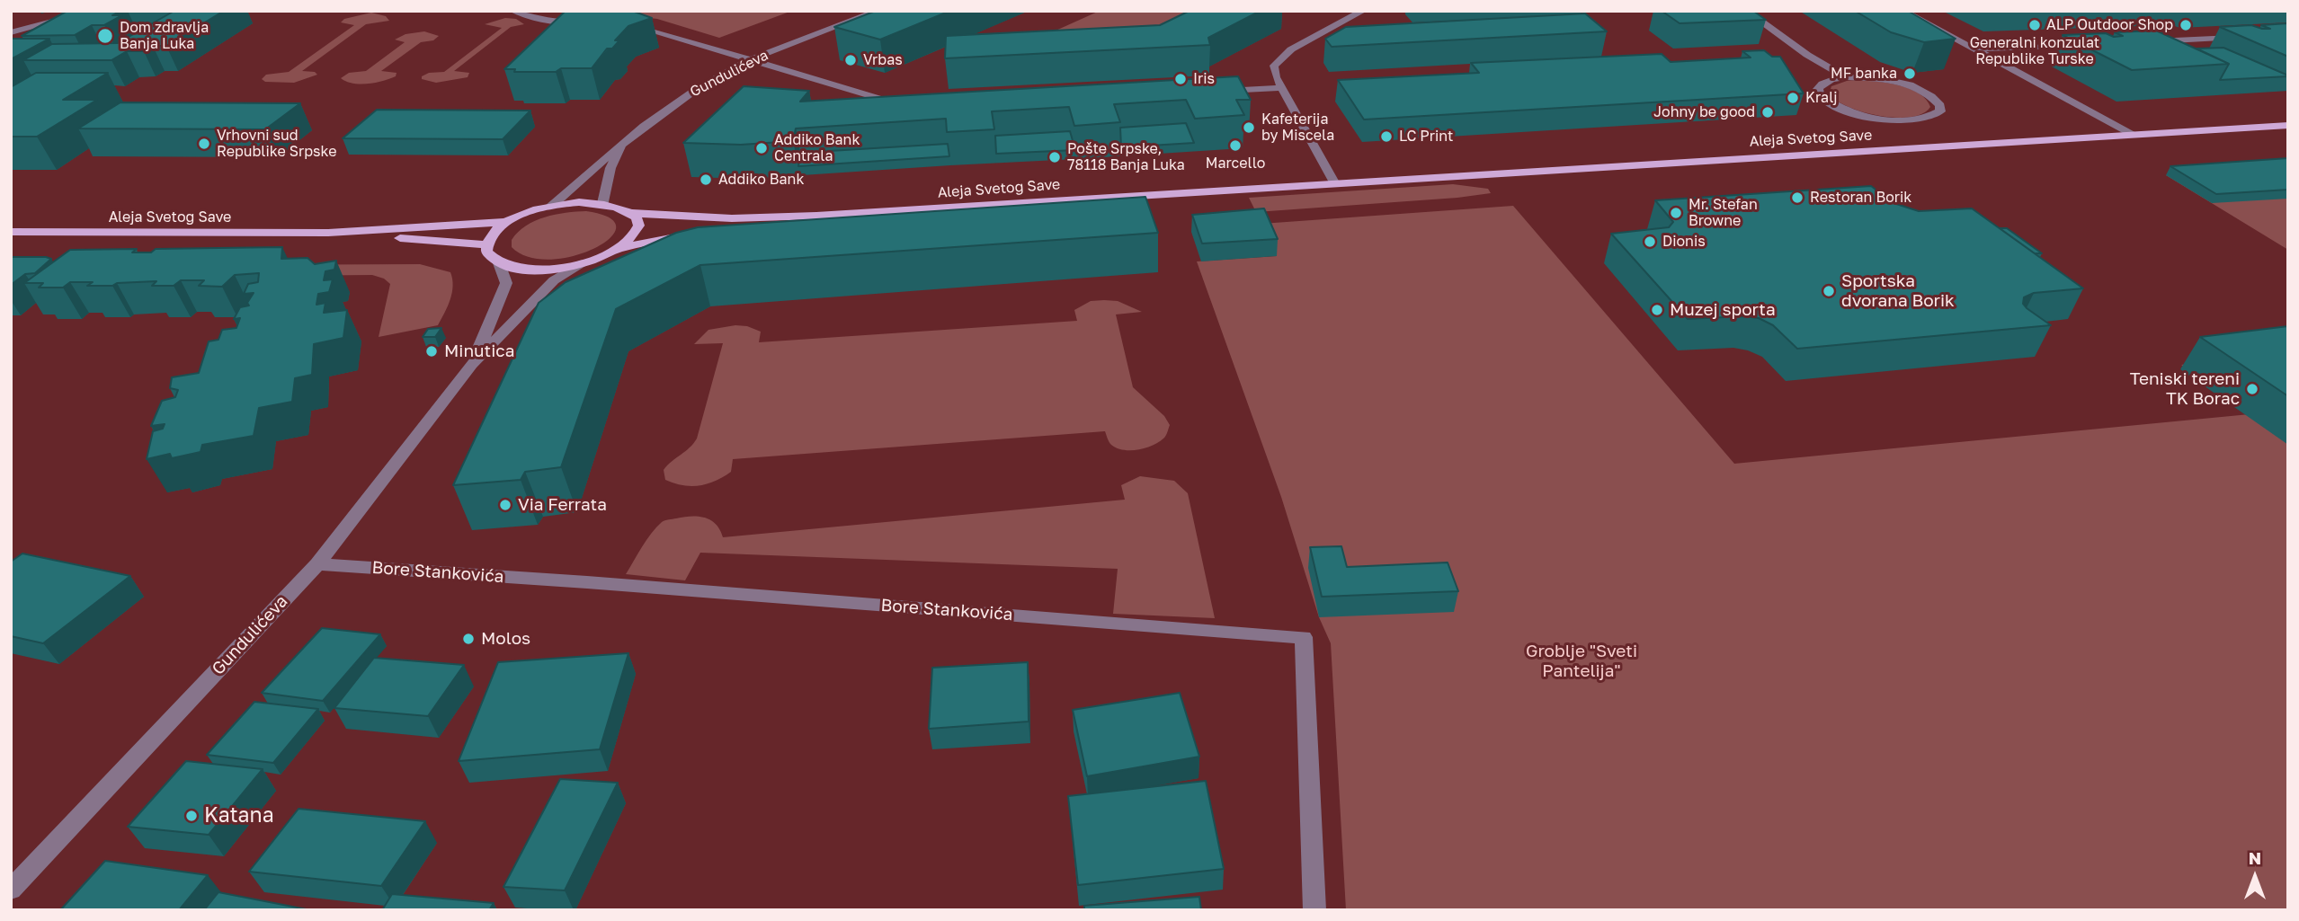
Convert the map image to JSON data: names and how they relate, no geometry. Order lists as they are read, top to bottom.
{
  "streets": {
    "main road": ["Aleja Svetog Save"],
    "street": ["Gundulićeva", "Bore Stankovića"]
  },
  "crossings": [
    ["Gundulićeva", "Aleja Svetog Save"],
    ["Gundulićeva", "Bore Stankovića"]
  ],
  "parks": ["Groblje \"Sveti Pantelija\""],
  "places": [
    "Generalni konzulat Republike Turske",
    "ALP Outdoor Shop",
    "Dom zdravlja Banja Luka",
    "Vrbas",
    "MF banka",
    "Iris",
    "Kralj",
    "Johny be good",
    "Kafeterija by Miscela",
    "LC Print",
    "Vrhovni sud Republike Srpske",
    "Marcello",
    "Addiko Bank Centrala",
    "Pošte Srpske, 78118 Banja Luka",
    "Addiko Bank",
    "Restoran Borik",
    "Mr. Stefan Browne",
    "Dionis",
    "Sportska dvorana Borik",
    "Muzej sporta",
    "Minutica",
    "Teniski tereni TK Borac",
    "Via Ferrata",
    "Molos",
    "Katana"
  ],
  "north": "top"
}
